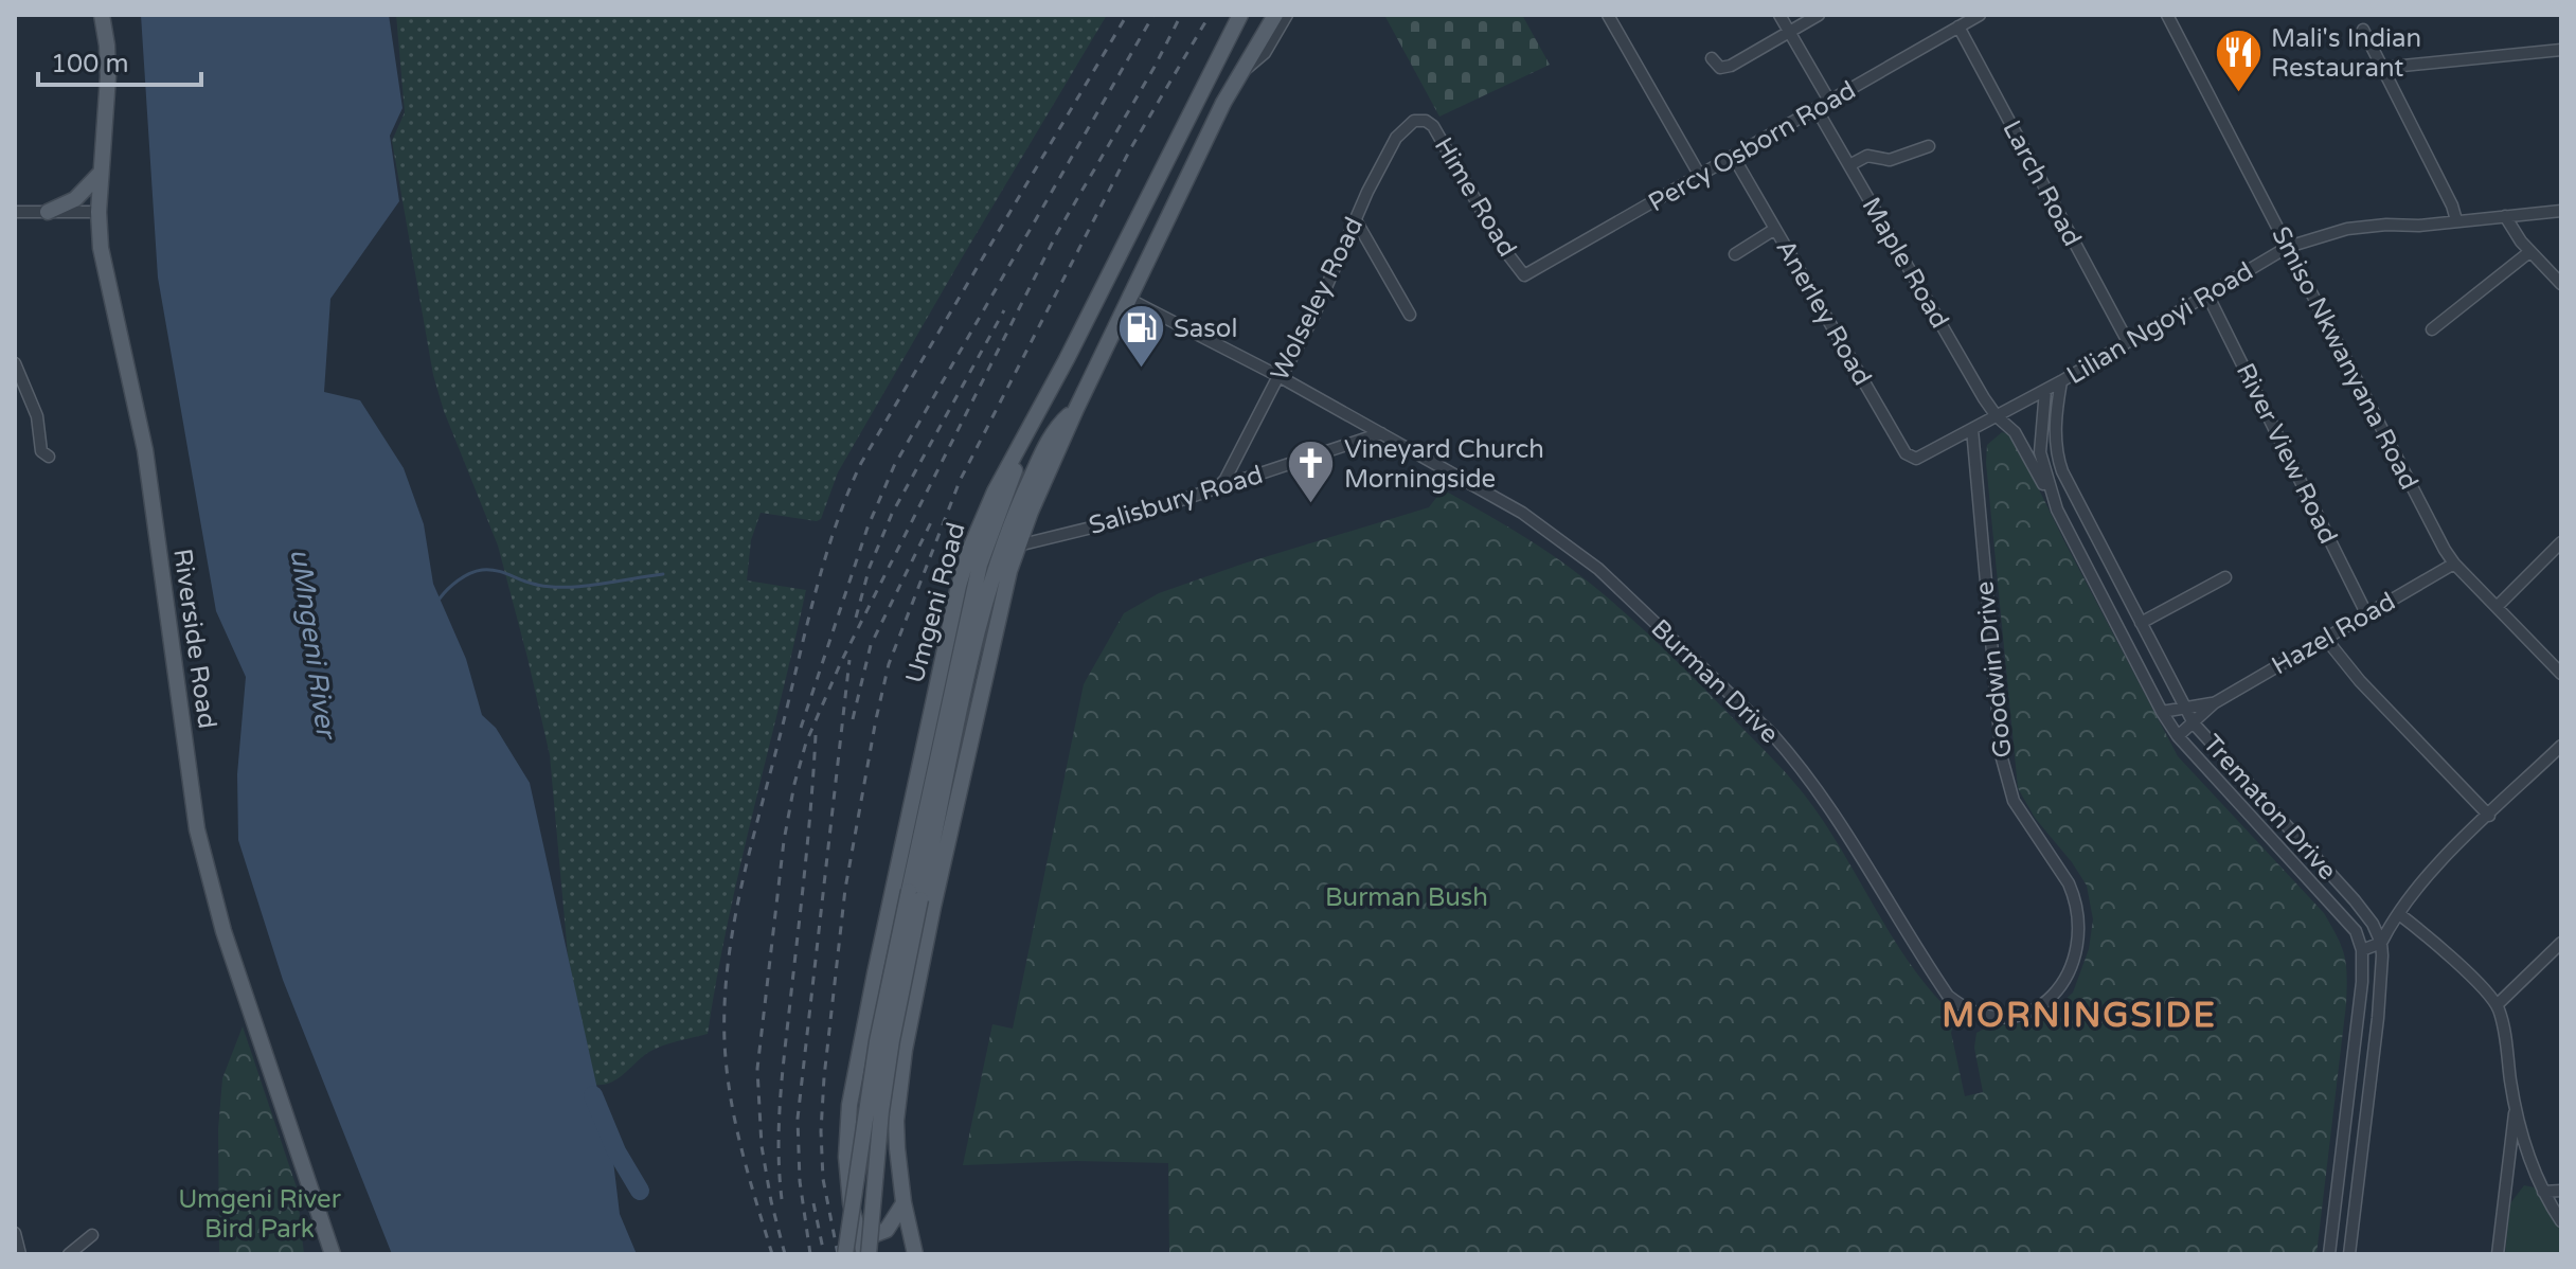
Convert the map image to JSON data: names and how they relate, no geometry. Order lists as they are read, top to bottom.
{
  "streets": {
    "main road": ["Umgeni Road", "Riverside Road"],
    "street": [
      "Percy Osborn Road",
      "Larch Road",
      "Hime Road",
      "Maple Road",
      "Wolseley Road",
      "Anerley Road",
      "Lilian Ngoyi Road",
      "Smiso Nkwanyana Road",
      "River View Road",
      "Salisbury Road",
      "Hazel Road",
      "Goodwin Drive",
      "Burman Drive",
      "Trematon Drive"
    ]
  },
  "crossings": [
    ["Percy Osborn Road", "Larch Road"],
    ["Percy Osborn Road", "Hime Road"],
    ["Percy Osborn Road", "Maple Road"],
    ["Percy Osborn Road", "Anerley Road"],
    ["Larch Road", "Lilian Ngoyi Road"],
    ["Hime Road", "Wolseley Road"],
    ["Maple Road", "Lilian Ngoyi Road"],
    ["Maple Road", "Trematon Drive"],
    ["Wolseley Road", "Salisbury Road"],
    ["Wolseley Road", "Burman Drive"],
    ["Anerley Road", "Lilian Ngoyi Road"],
    ["Lilian Ngoyi Road", "Smiso Nkwanyana Road"],
    ["Lilian Ngoyi Road", "River View Road"],
    ["Lilian Ngoyi Road", "Goodwin Drive"],
    ["Lilian Ngoyi Road", "Trematon Drive"],
    ["Smiso Nkwanyana Road", "Hazel Road"],
    ["River View Road", "Hazel Road"],
    ["Salisbury Road", "Burman Drive"],
    ["Hazel Road", "Trematon Drive"],
    ["Goodwin Drive", "Burman Drive"]
  ],
  "districts": ["MORNINGSIDE"],
  "water": ["uMngeni River"],
  "parks": ["Burman Bush", "Umgeni River Bird Park"],
  "places": {
    "restaurant": ["Mali's Indian Restaurant"],
    "fuel station": ["Sasol"],
    "church": ["Vineyard Church Morningside"]
  },
  "scale_bar": "100 m"
}
